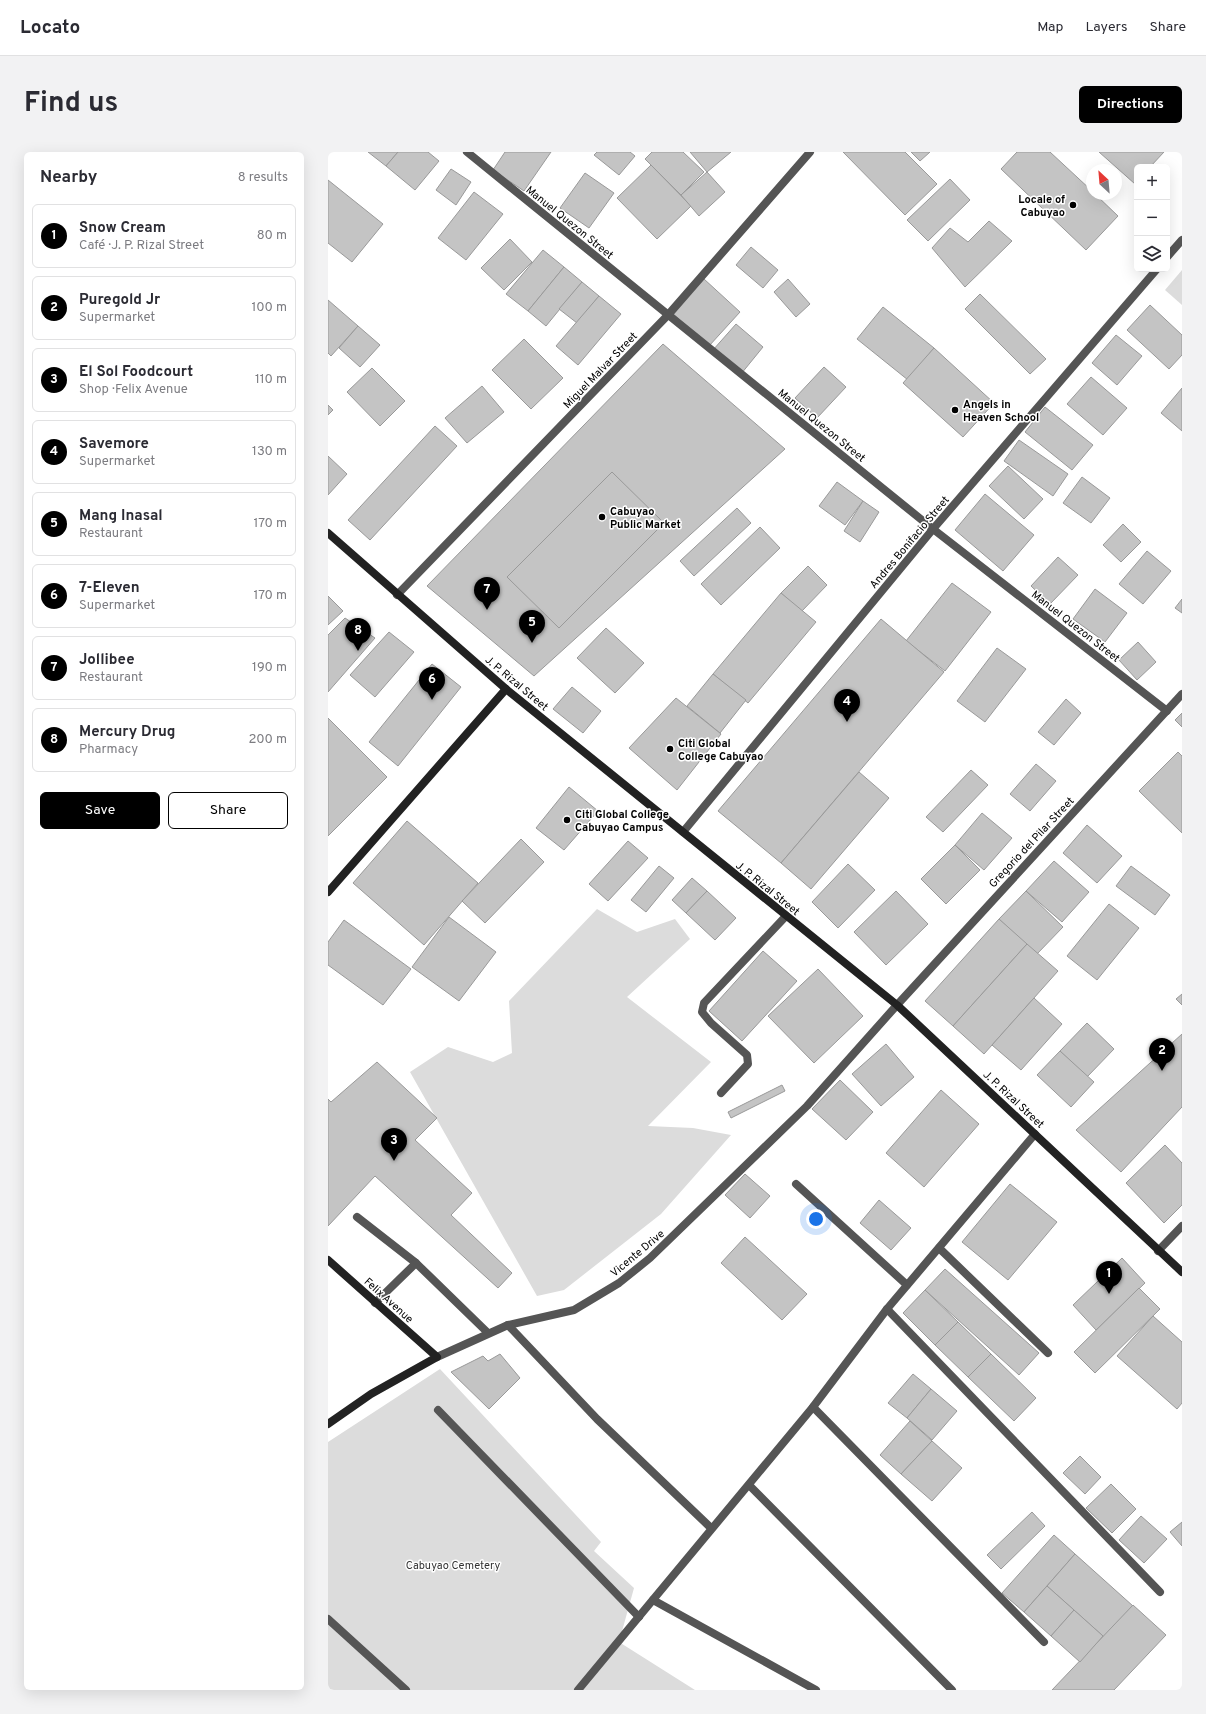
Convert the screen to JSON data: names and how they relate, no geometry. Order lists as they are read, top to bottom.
{
  "streets": {
    "main road": ["J. P. Rizal Street", "Vicente Drive", "Felix Avenue"],
    "street": [
      "Manuel Quezon Street",
      "Miguel Malvar Street",
      "Andres Bonifacio Street",
      "Gregorio del Pilar Street"
    ]
  },
  "crossings": [
    ["Manuel Quezon Street", "Miguel Malvar Street"],
    ["Manuel Quezon Street", "Andres Bonifacio Street"],
    ["Manuel Quezon Street", "Gregorio del Pilar Street"],
    ["Miguel Malvar Street", "J. P. Rizal Street"],
    ["Andres Bonifacio Street", "J. P. Rizal Street"],
    ["J. P. Rizal Street", "Gregorio del Pilar Street"],
    ["J. P. Rizal Street", "Vicente Drive"],
    ["Gregorio del Pilar Street", "Vicente Drive"],
    ["Vicente Drive", "Felix Avenue"]
  ],
  "parks": ["Cabuyao Cemetery"],
  "places": [
    "Locale of Cabuyao",
    "Angels in Heaven School",
    "Cabuyao Public Market",
    "Citi Global College Cabuyao",
    "Citi Global College Cabuyao Campus"
  ],
  "north": "top left",
  "page": {
    "header": "Locato",
    "nav": ["Map", "Layers", "Share"],
    "title": "Find us",
    "buttons": [
      "Directions",
      ["Save", "Share"]
    ],
    "heading": ["Nearby", "8 results"],
    "map_buttons": ["+", "−"],
    "list": [
      {
        "mark": "1",
        "name": "Snow Cream",
        "note": "Café · J. P. Rizal Street",
        "value": "80 m"
      },
      {
        "mark": "2",
        "name": "Puregold Jr",
        "note": "Supermarket",
        "value": "100 m"
      },
      {
        "mark": "3",
        "name": "El Sol Foodcourt",
        "note": "Shop · Felix Avenue",
        "value": "110 m"
      },
      {
        "mark": "4",
        "name": "Savemore",
        "note": "Supermarket",
        "value": "130 m"
      },
      {
        "mark": "5",
        "name": "Mang Inasal",
        "note": "Restaurant",
        "value": "170 m"
      },
      {
        "mark": "6",
        "name": "7-Eleven",
        "note": "Supermarket",
        "value": "170 m"
      },
      {
        "mark": "7",
        "name": "Jollibee",
        "note": "Restaurant",
        "value": "190 m"
      },
      {
        "mark": "8",
        "name": "Mercury Drug",
        "note": "Pharmacy",
        "value": "200 m"
      }
    ],
    "pins": [
      "7",
      "5",
      "8",
      "6",
      "4",
      "2",
      "3",
      "1"
    ]
  }
}
